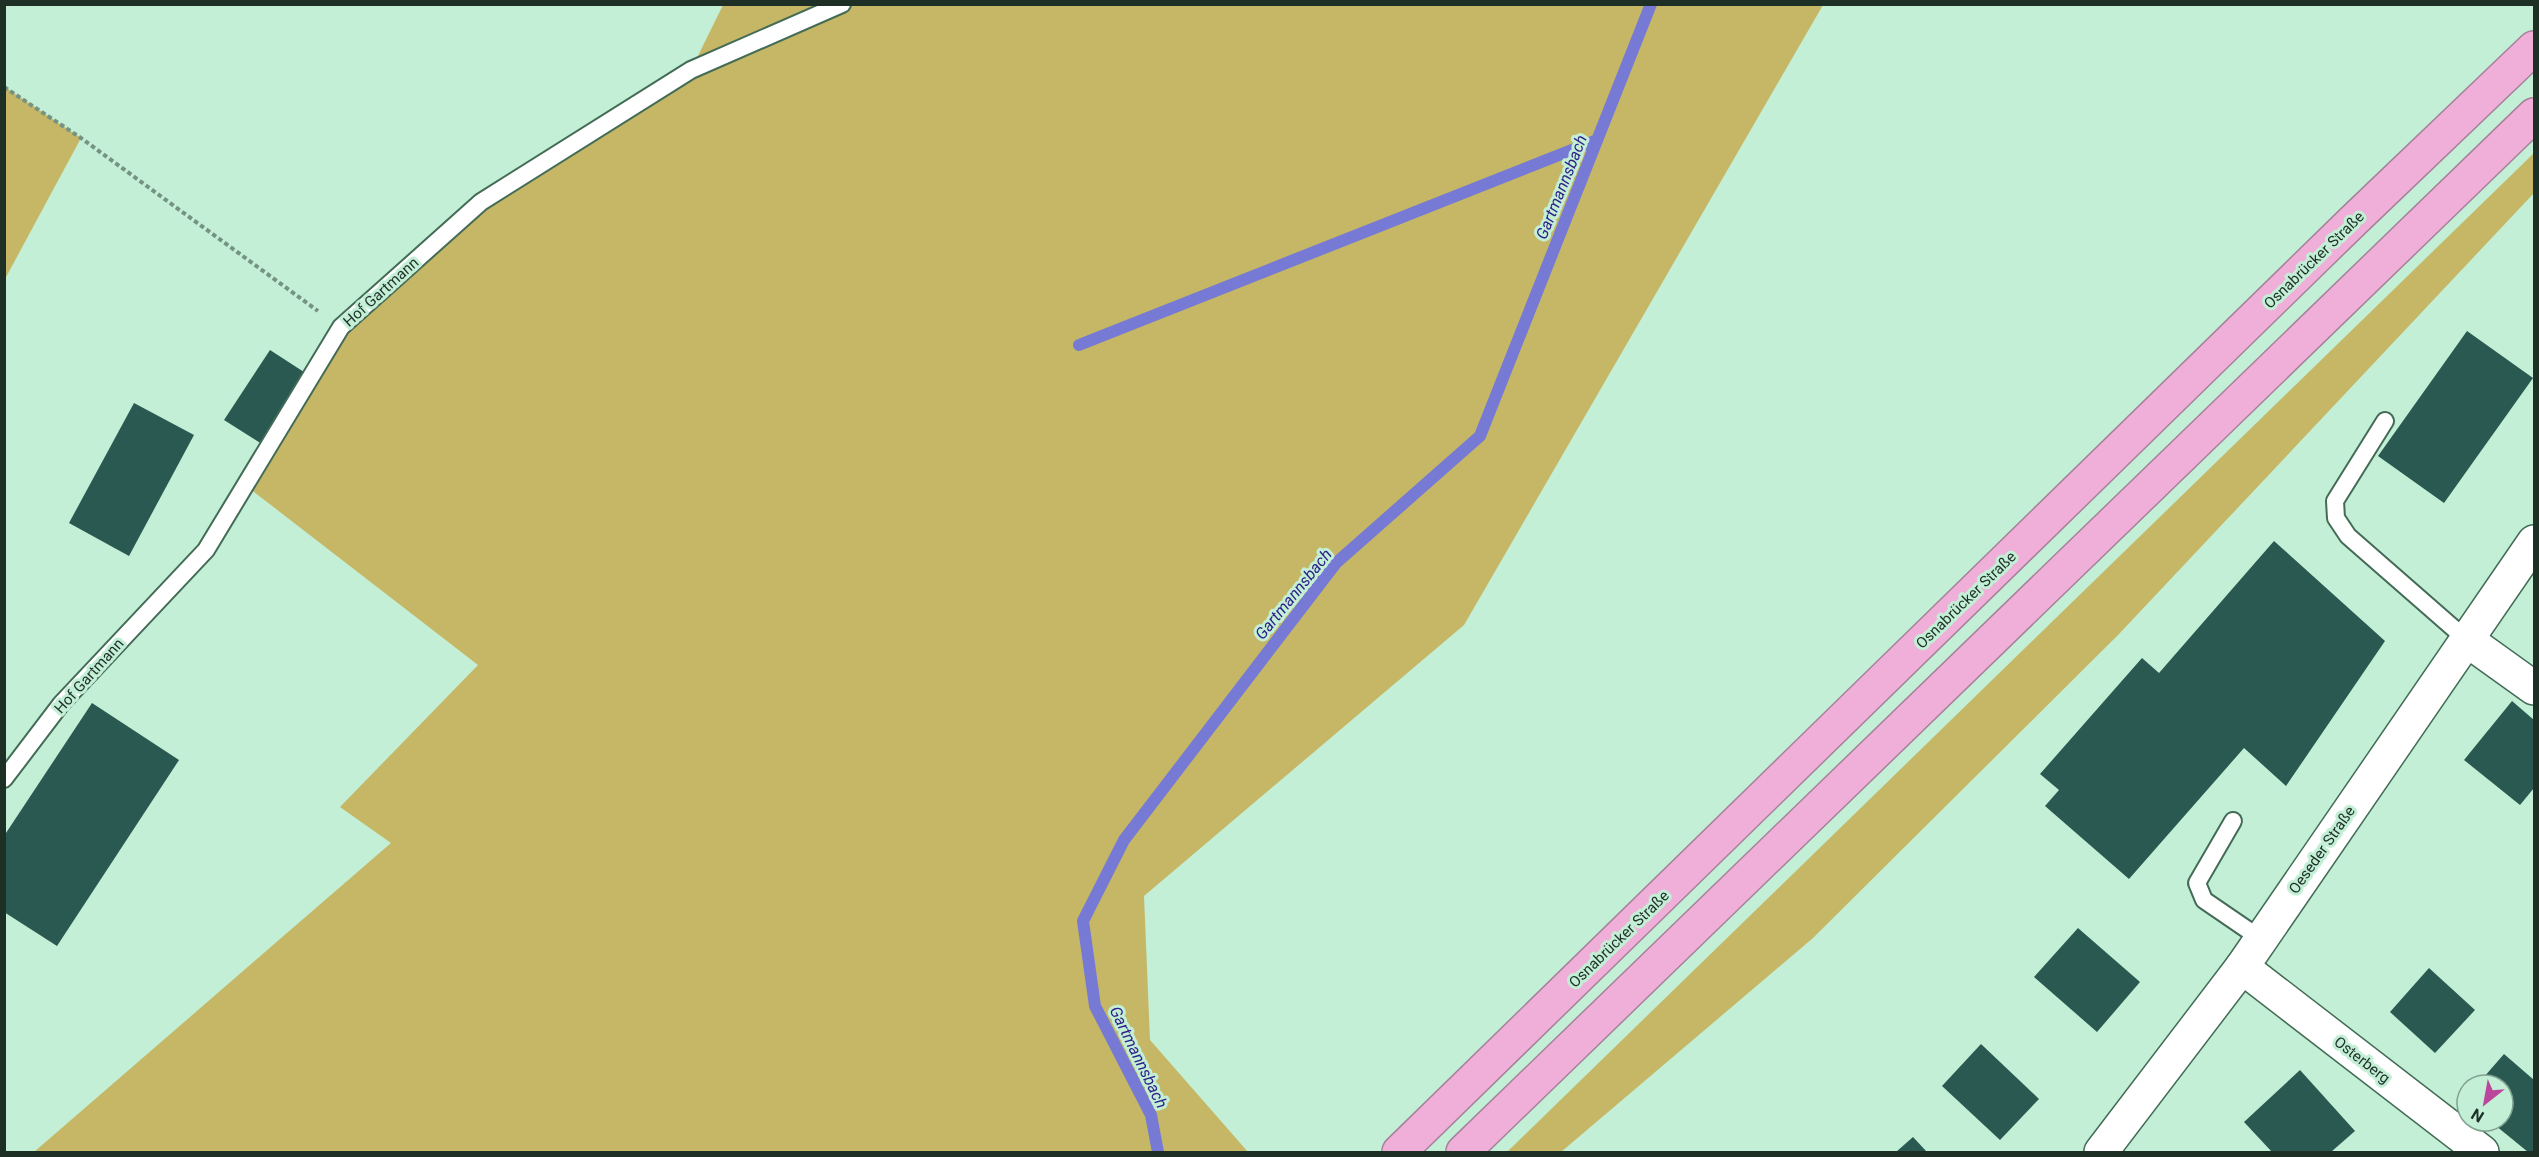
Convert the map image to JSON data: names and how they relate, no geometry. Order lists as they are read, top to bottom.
{
  "streets": {
    "highway": ["Osnabrücker Straße"],
    "street": ["Oeseder Straße", "Osterberg"],
    "lane": ["Hof Gartmann"]
  },
  "crossings": [
    ["Oeseder Straße", "Osterberg"]
  ],
  "water": ["Gartmannsbach"],
  "north": "bottom left"
}
